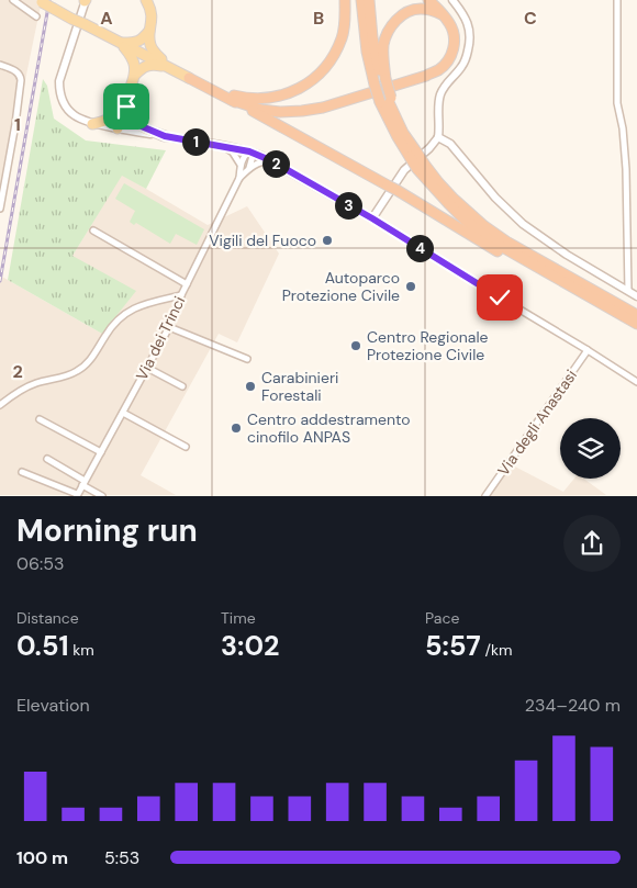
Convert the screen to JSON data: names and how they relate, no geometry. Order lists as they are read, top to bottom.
{
  "streets": {
    "street": ["Via dei Trinci", "Via degli Anastasi"]
  },
  "places": [
    "Vigili del Fuoco",
    "Autoparco Protezione Civile",
    "Centro Regionale Protezione Civile",
    "Carabinieri Forestali",
    "Centro addestramento cinofilo ANPAS"
  ],
  "page": {
    "pins": [
      "1",
      "2",
      "3",
      "4"
    ],
    "heading": ["Morning run", "06:53"],
    "stats": [
      ["Distance", "0.51 km"],
      ["Time", "3:02"],
      ["Pace", "5:57 /km"]
    ],
    "chart": ["Elevation", "234–240 m"],
    "list": [
      {
        "name": "100 m",
        "note": "5:53"
      }
    ]
  },
  "grid": {
    "columns": ["A", "B", "C"],
    "rows": ["1", "2"]
  }
}
